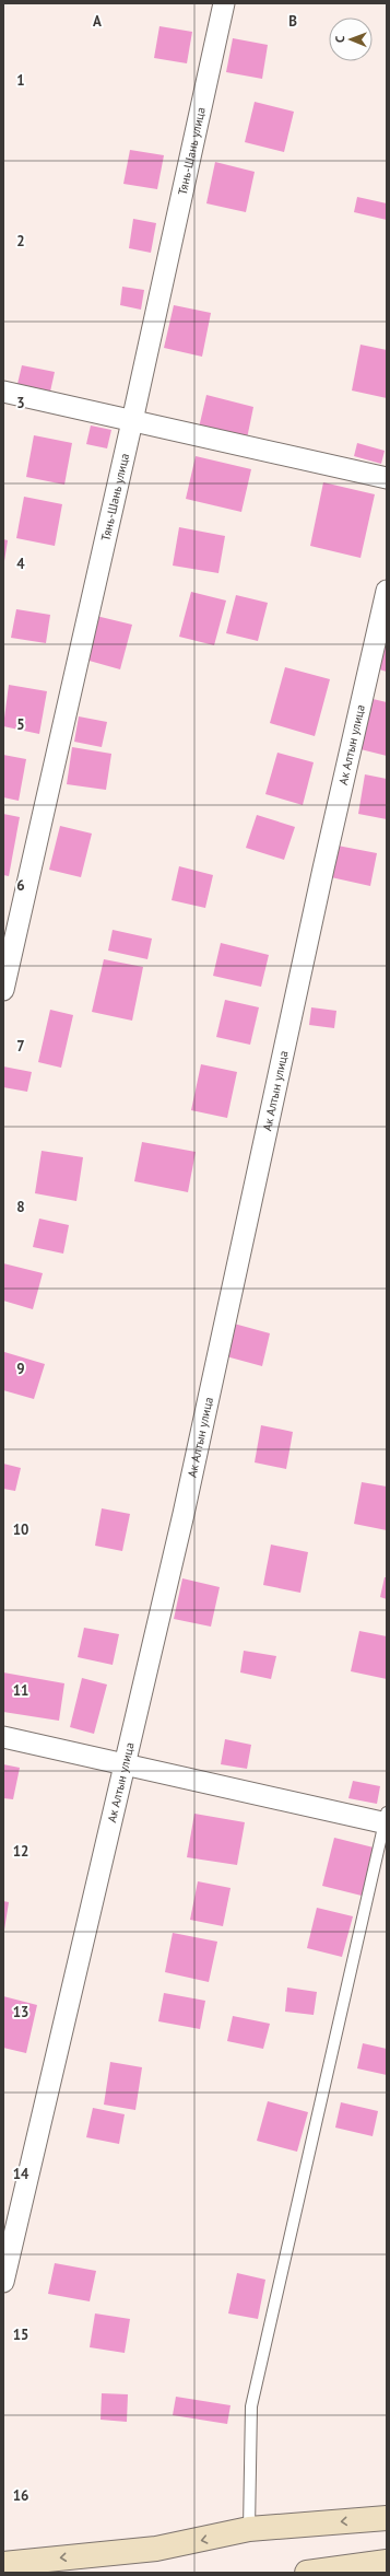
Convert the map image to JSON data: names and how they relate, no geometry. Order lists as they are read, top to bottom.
{
  "streets": {
    "street": ["Тянь-Шань улица", "Ак Алтын улица"]
  },
  "north": "left",
  "grid": {
    "columns": ["A", "B"],
    "rows": [
      "1",
      "2",
      "3",
      "4",
      "5",
      "6",
      "7",
      "8",
      "9",
      "10",
      "11",
      "12",
      "13",
      "14",
      "15",
      "16"
    ]
  }
}
